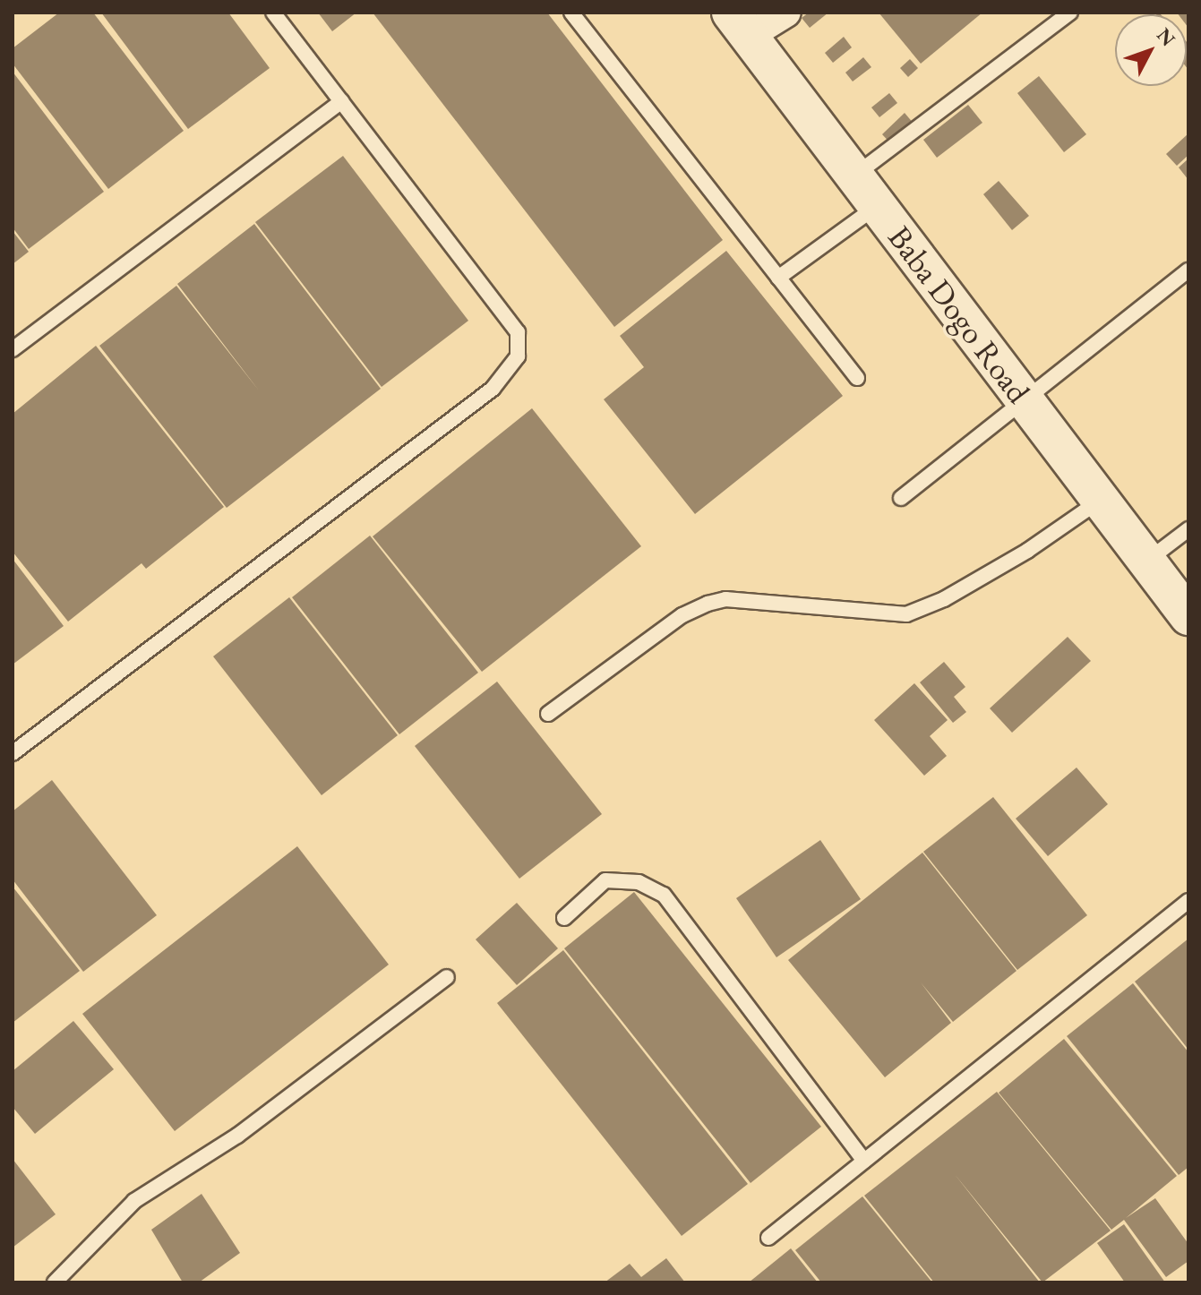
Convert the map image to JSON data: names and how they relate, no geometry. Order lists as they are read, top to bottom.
{
  "streets": {
    "street": ["Baba Dogo Road"]
  },
  "north": "top right"
}
